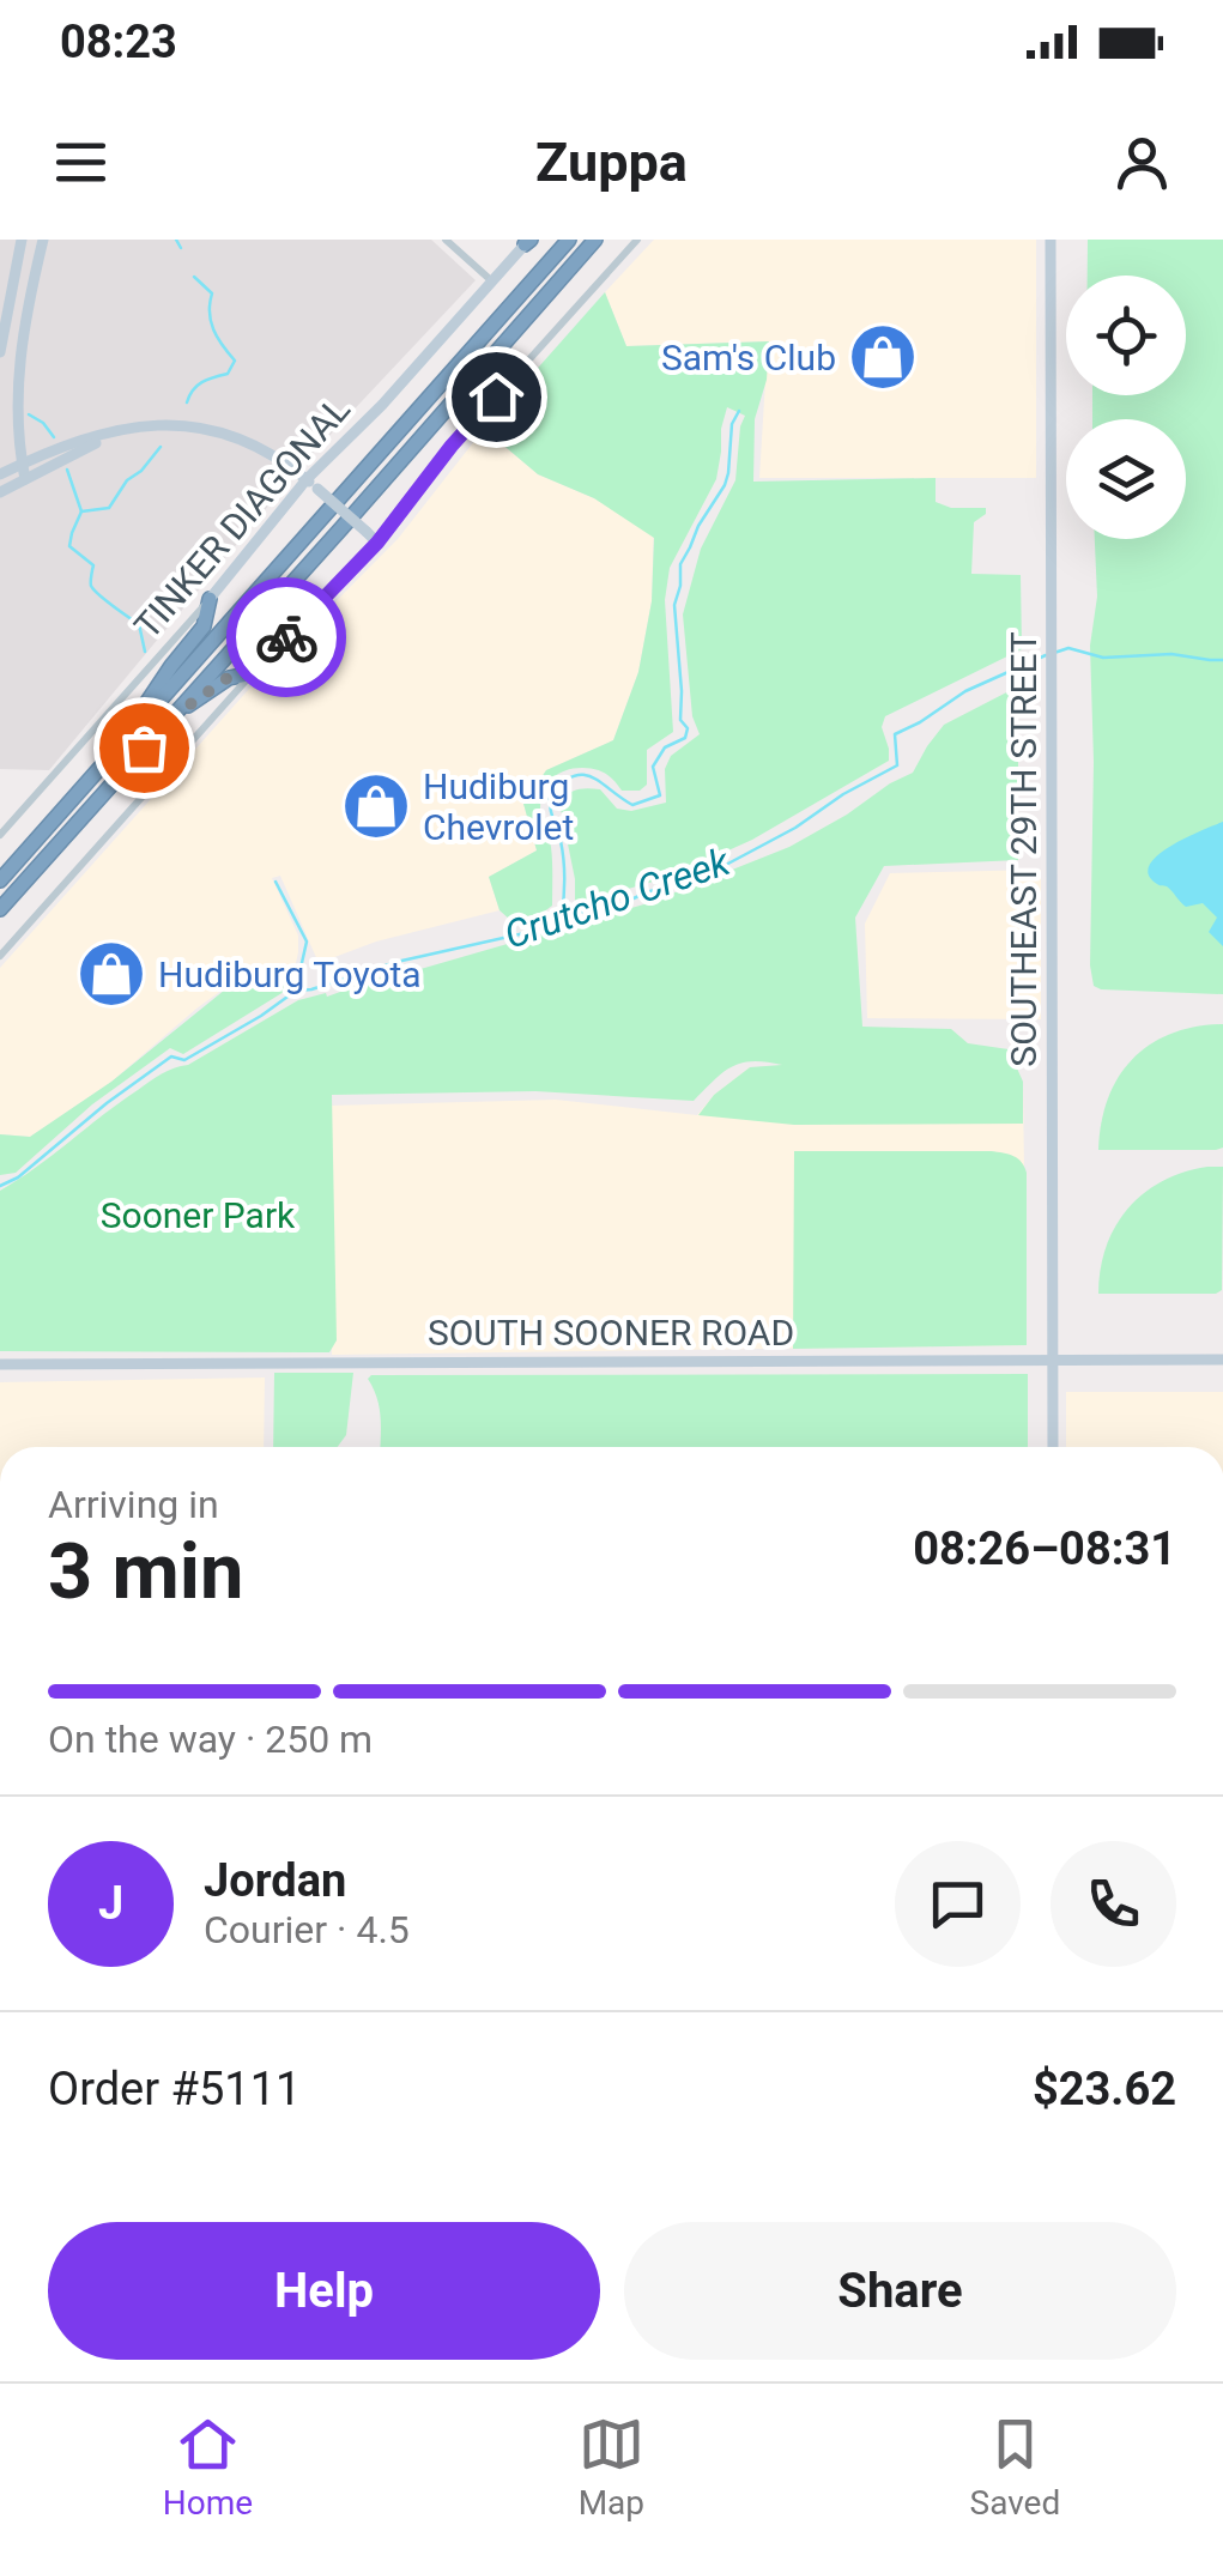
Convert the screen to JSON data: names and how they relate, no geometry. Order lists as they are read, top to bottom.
{
  "streets": {
    "highway": ["TINKER DIAGONAL"],
    "main road": ["SOUTHEAST 29TH STREET", "SOUTH SOONER ROAD"]
  },
  "crossings": [
    ["SOUTHEAST 29TH STREET", "SOUTH SOONER ROAD"]
  ],
  "water": ["Crutcho Creek"],
  "parks": ["Sooner Park"],
  "places": {
    "shop": ["Sam's Club", "Hudiburg Chevrolet", "Hudiburg Toyota"]
  },
  "page": {
    "status": "08:23",
    "header": "Zuppa",
    "heading": ["3 min", "Arriving in", "08:26–08:31"],
    "panel": [
      "Jordan",
      "Courier · 4.5",
      "Order #5111",
      "$23.62"
    ],
    "bar": "On the way · 250 m",
    "round": "J",
    "buttons": ["Help", "Share"],
    "tabs": ["Home", "Map", "Saved"]
  }
}
